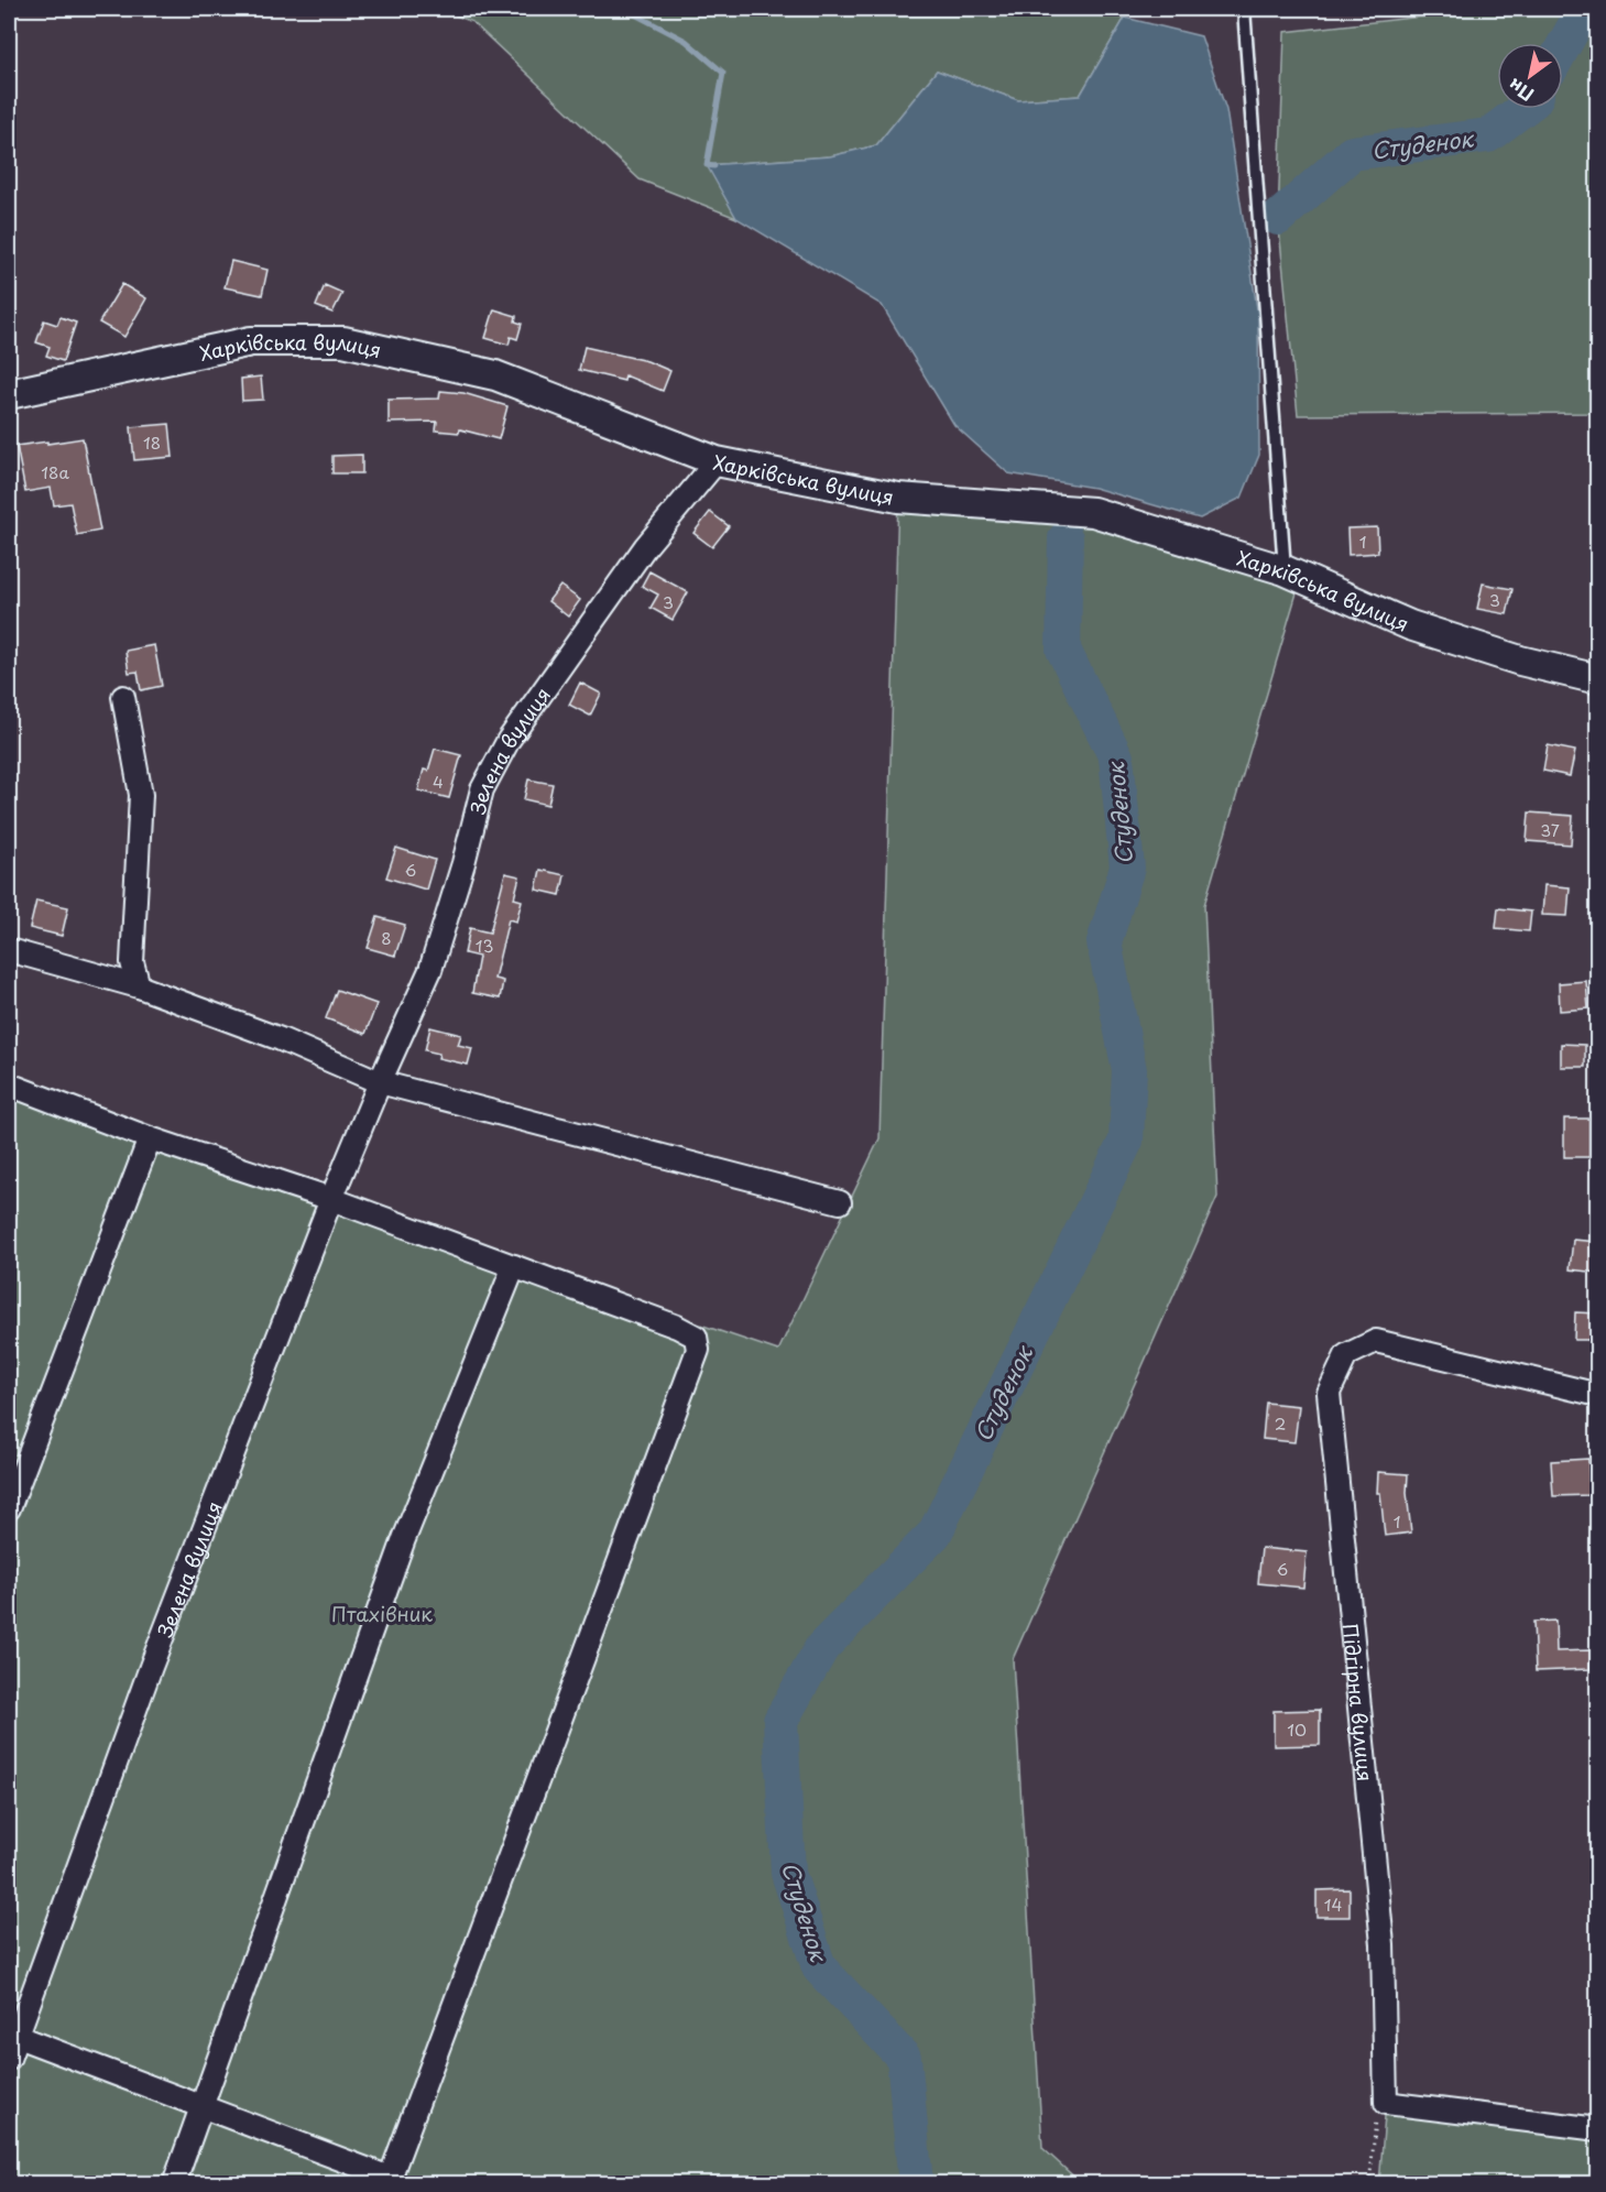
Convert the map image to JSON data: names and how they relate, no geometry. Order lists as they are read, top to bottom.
{
  "streets": {
    "street": ["Харківська вулиця", "Зелена вулиця", "Підгірна вулиця"]
  },
  "crossings": [
    ["Харківська вулиця", "Зелена вулиця"]
  ],
  "water": ["Студенок"],
  "parks": ["Птахівник"],
  "house_numbers": [
    "18",
    "18а",
    "1",
    "3",
    "3",
    "4",
    "37",
    "6",
    "8",
    "13",
    "2",
    "1",
    "6",
    "10",
    "14"
  ],
  "north": "bottom left"
}
